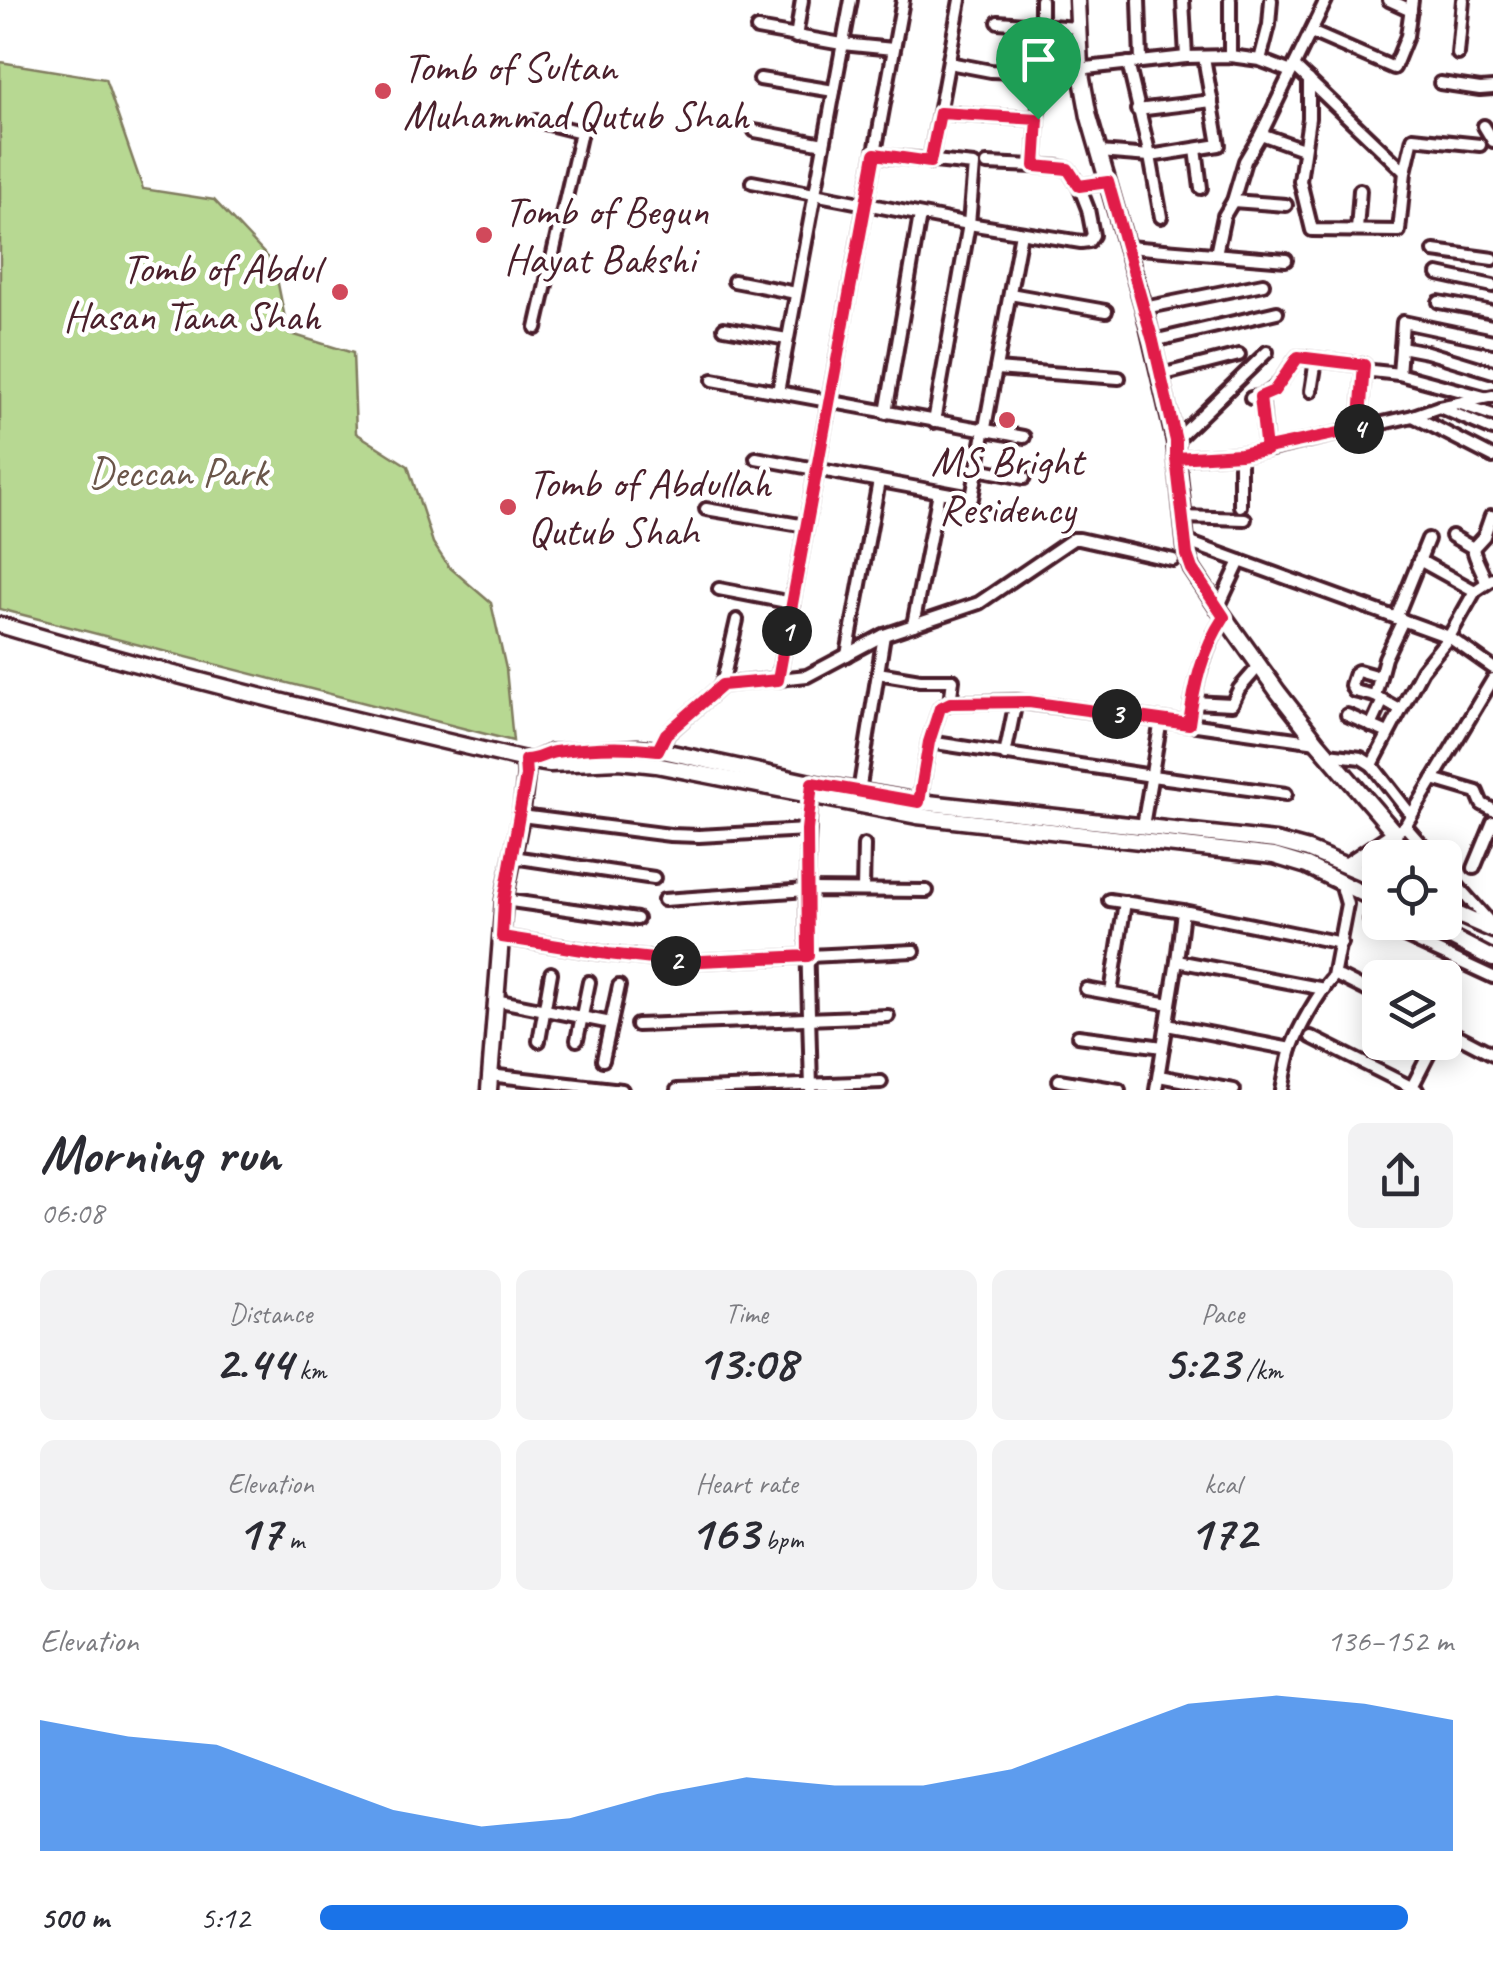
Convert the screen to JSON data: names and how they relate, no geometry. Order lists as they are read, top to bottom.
{
  "parks": ["Deccan Park"],
  "places": [
    "Tomb of Sultan Muhammad Qutub Shah",
    "Tomb of Begun Hayat Bakshi",
    "Tomb of Abdul Hasan Tana Shah",
    "MS Bright Residency",
    "Tomb of Abdullah Qutub Shah"
  ],
  "page": {
    "pins": [
      "4",
      "1",
      "3",
      "2"
    ],
    "heading": ["Morning run", "06:08"],
    "stats": [
      ["Distance", "2.44 km"],
      ["Time", "13:08"],
      ["Pace", "5:23 /km"],
      ["Elevation", "17 m"],
      ["Heart rate", "163 bpm"],
      ["kcal", "172"]
    ],
    "chart": ["Elevation", "136–152 m"],
    "list": [
      {
        "name": "500 m",
        "note": "5:12"
      }
    ]
  }
}
